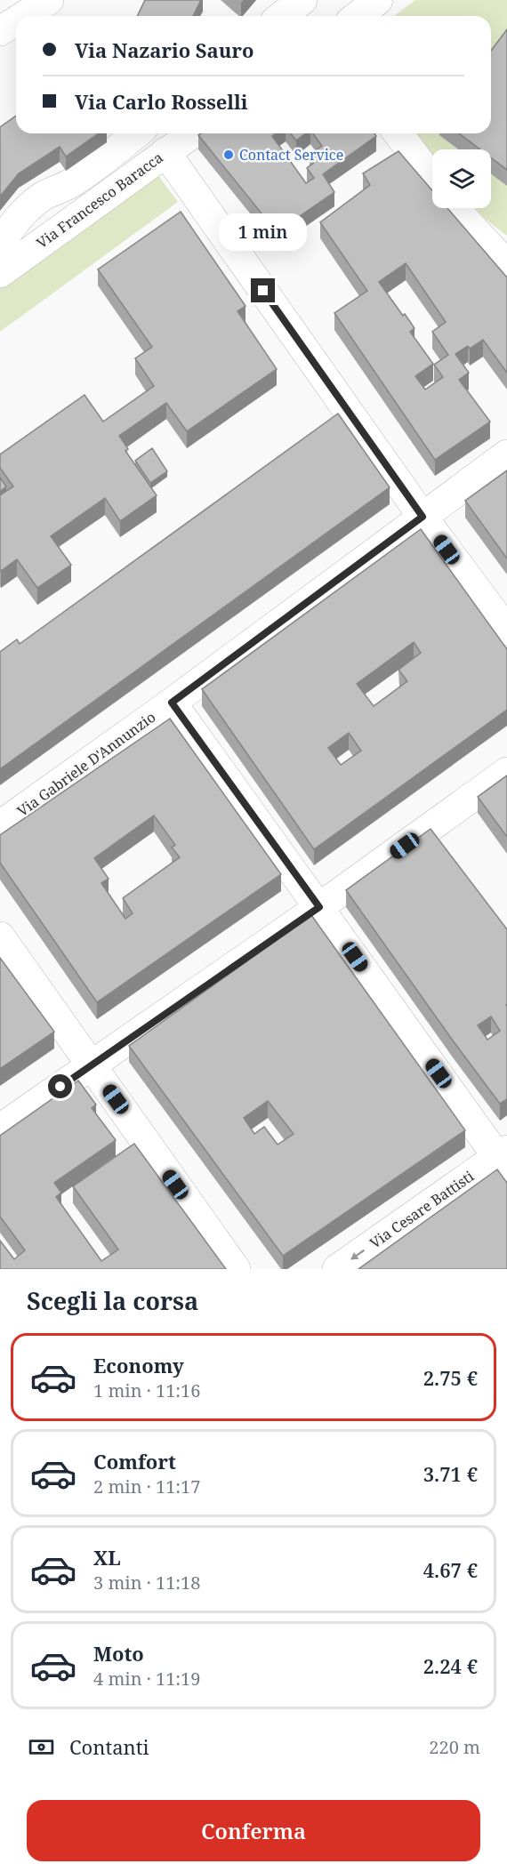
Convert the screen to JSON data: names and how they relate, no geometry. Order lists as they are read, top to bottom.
{
  "streets": {
    "street": ["Via Francesco Baracca", "Via Gabriele D'Annunzio", "Via Cesare Battisti"]
  },
  "one_way": ["Via Cesare Battisti"],
  "places": ["Contact Service"],
  "page": {
    "banner": ["Via Nazario Sauro", "Via Carlo Rosselli"],
    "bubble": "1 min",
    "heading": "Scegli la corsa",
    "list": [
      {
        "name": "Economy",
        "note": "1 min · 11:16",
        "value": "2.75 €"
      },
      {
        "name": "Comfort",
        "note": "2 min · 11:17",
        "value": "3.71 €"
      },
      {
        "name": "XL",
        "note": "3 min · 11:18",
        "value": "4.67 €"
      },
      {
        "name": "Moto",
        "note": "4 min · 11:19",
        "value": "2.24 €"
      }
    ],
    "pay": ["Contanti", "220 m"],
    "buttons": "Conferma"
  }
}
